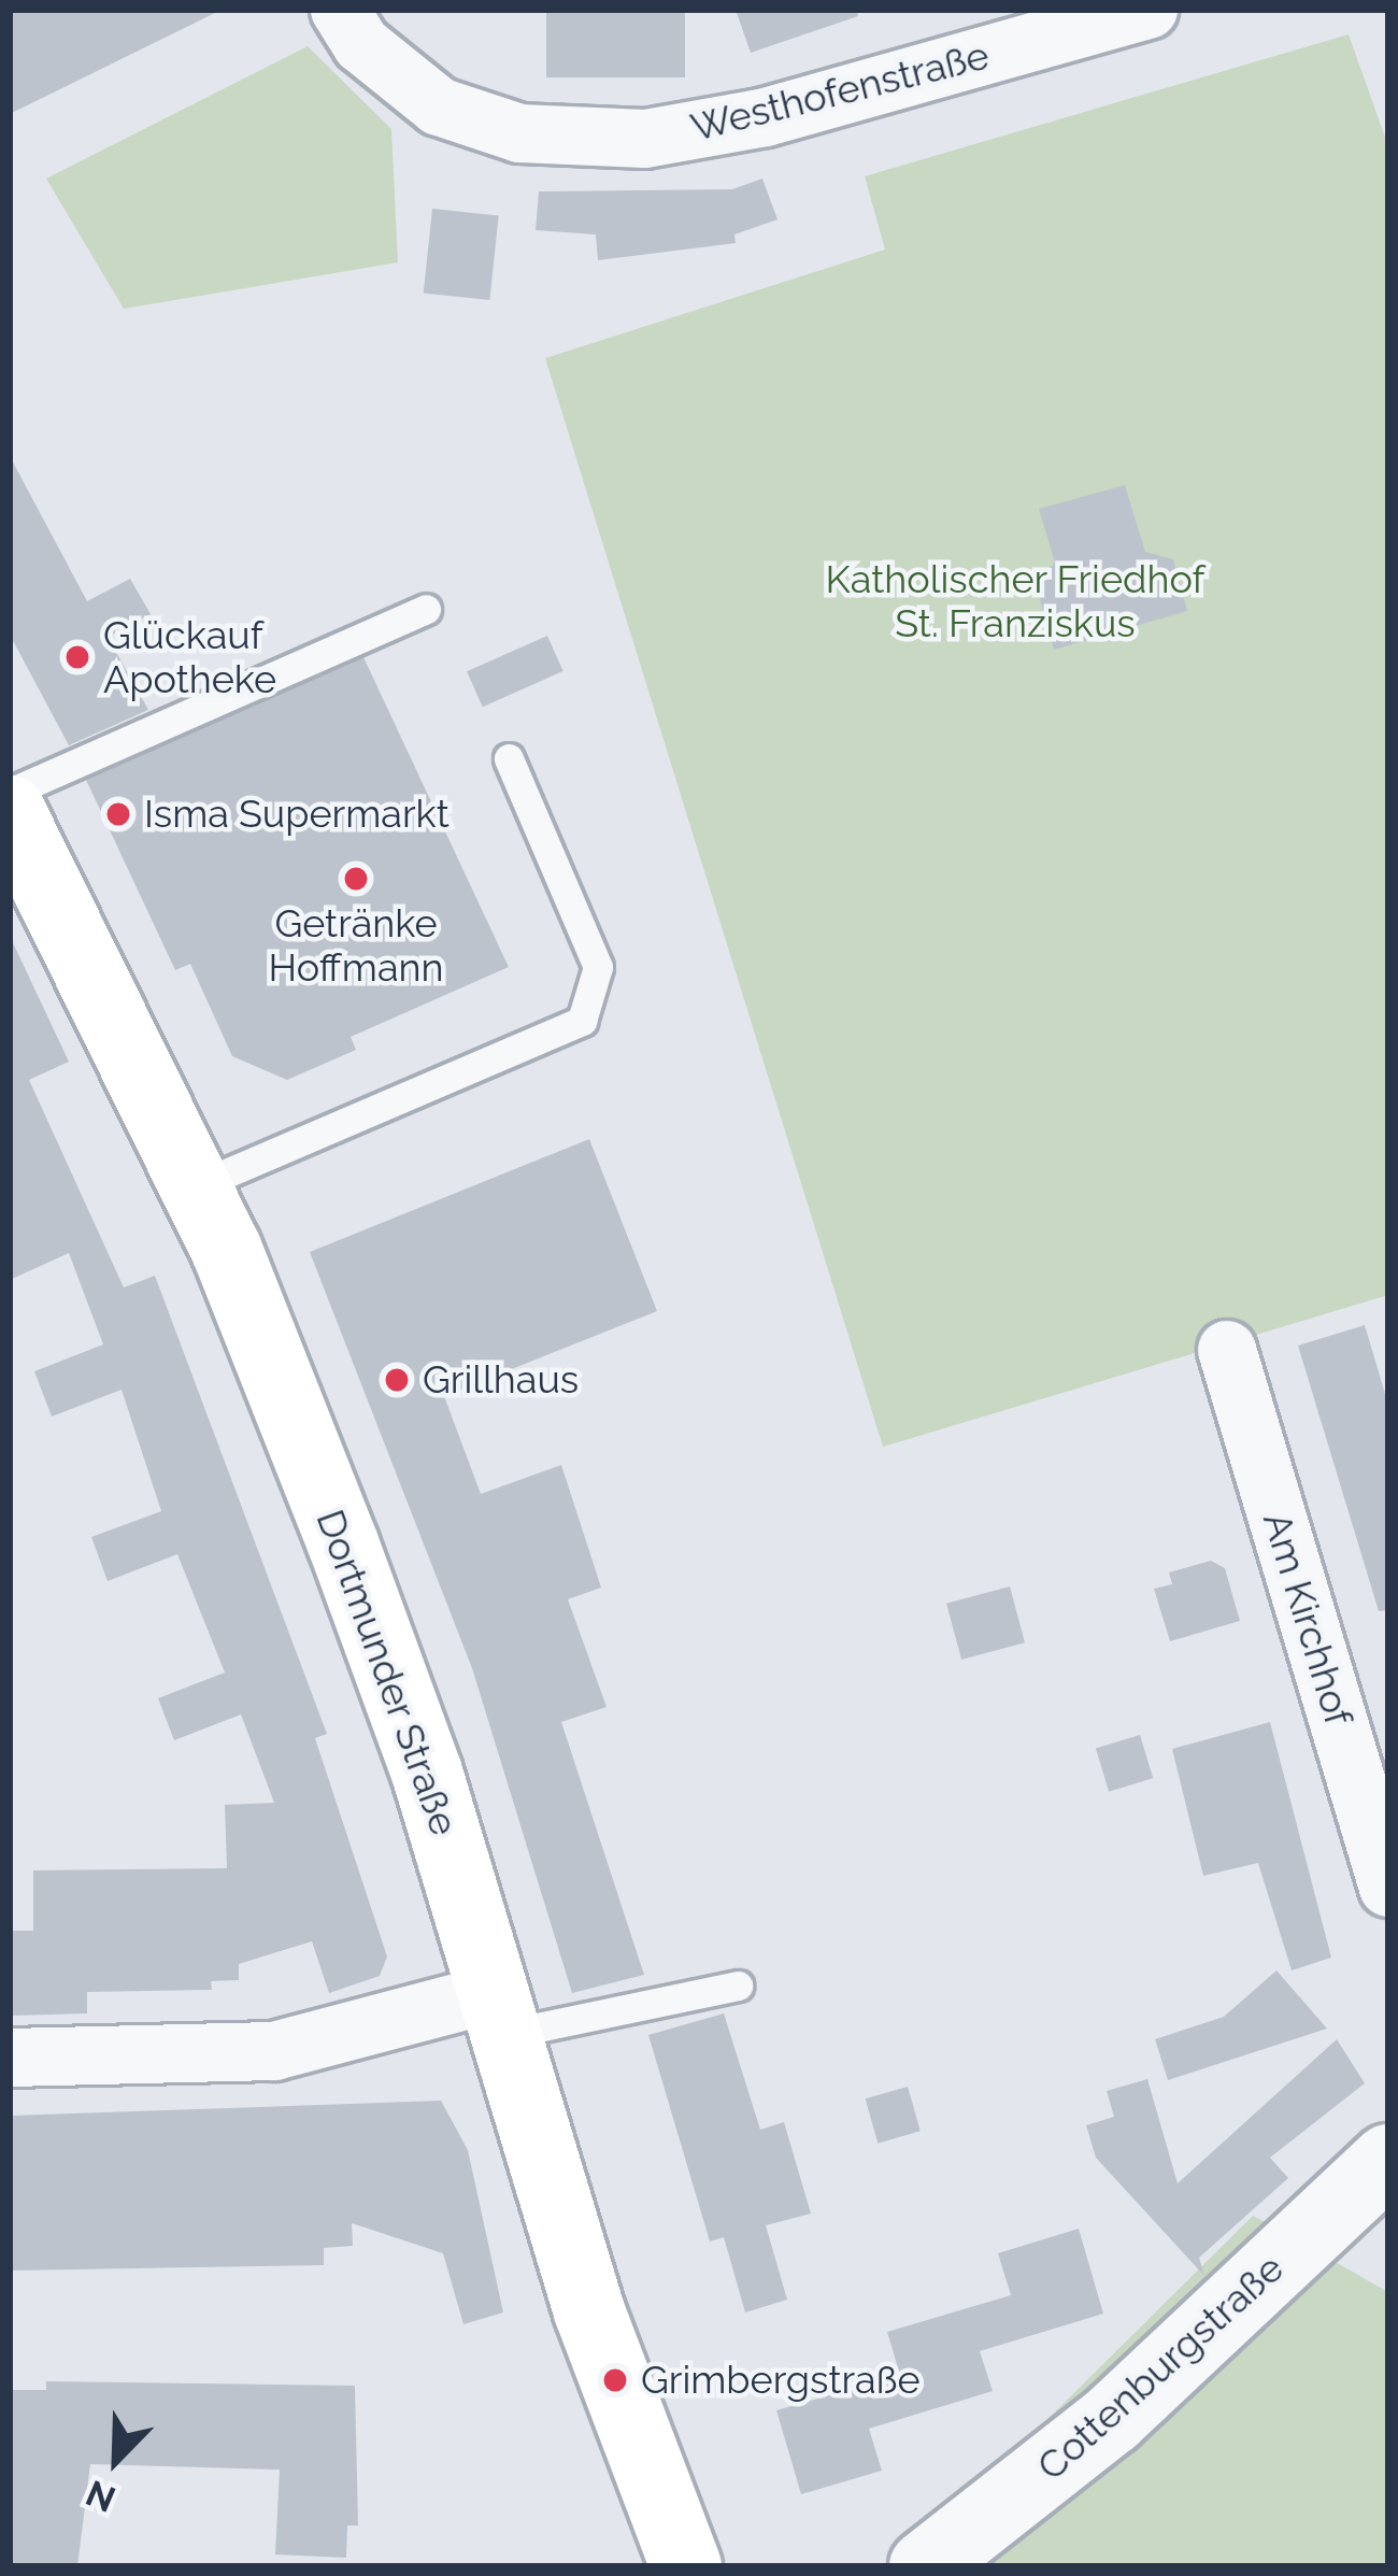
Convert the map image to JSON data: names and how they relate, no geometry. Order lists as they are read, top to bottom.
{
  "streets": {
    "main road": ["Dortmunder Straße"],
    "street": ["Westhofenstraße", "Am Kirchhof", "Cottenburgstraße"]
  },
  "parks": ["Katholischer Friedhof St. Franziskus"],
  "places": [
    "Glückauf Apotheke",
    "Isma Supermarkt",
    "Getränke Hoffmann",
    "Grillhaus",
    "Grimbergstraße"
  ],
  "north": "bottom left"
}
